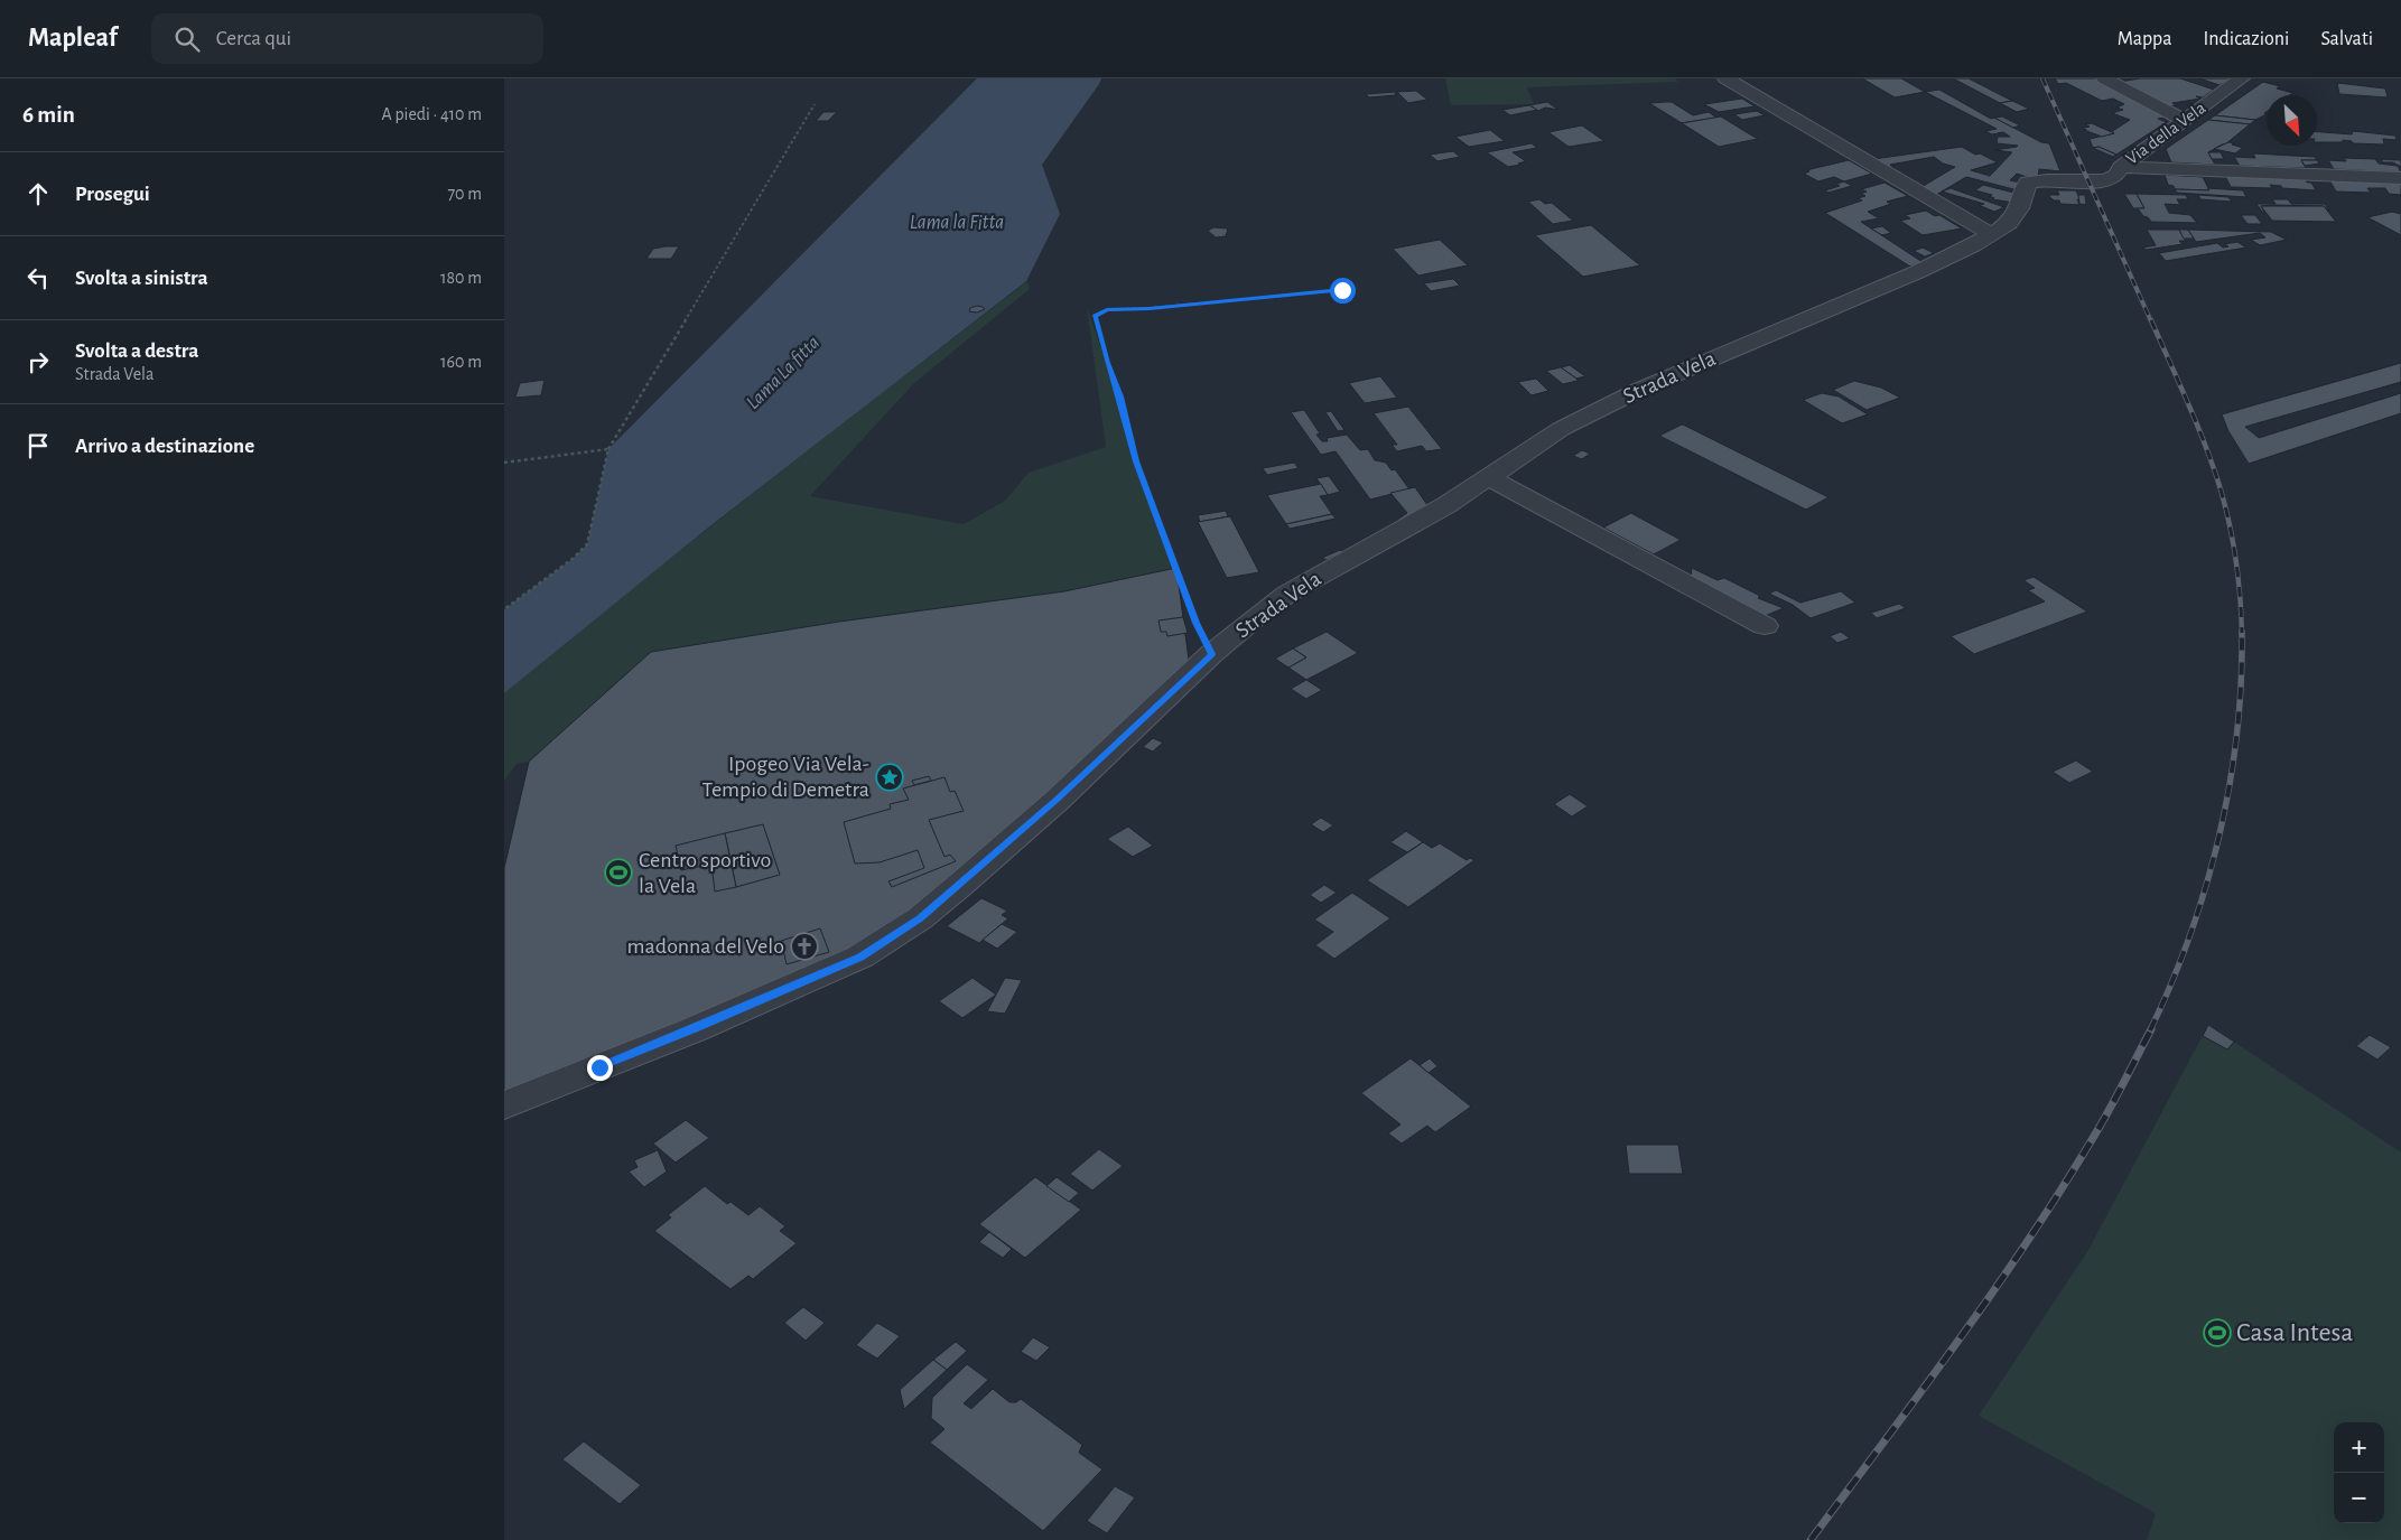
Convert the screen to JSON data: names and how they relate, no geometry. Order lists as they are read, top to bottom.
{
  "streets": {
    "street": ["Via della Vela", "Strada Vela"]
  },
  "crossings": [
    ["Via della Vela", "Strada Vela"]
  ],
  "water": ["Lama la Fitta", "Lama La fitta"],
  "places": {
    "place": ["Ipogeo Via Vela- Tempio di Demetra"],
    "sports": ["Centro sportivo la Vela", "Casa Intesa"],
    "church": ["madonna del Velo"]
  },
  "north": "bottom right",
  "page": {
    "header": "Mapleaf",
    "search": "Cerca qui",
    "nav": ["Mappa", "Indicazioni", "Salvati"],
    "heading": ["6 min", "A piedi · 410 m"],
    "list": [
      ["Prosegui", "70 m"],
      ["Svolta a sinistra", "180 m"],
      ["Svolta a destra", "Strada Vela", "160 m"],
      "Arrivo a destinazione"
    ],
    "map_buttons": ["+", "−"]
  }
}
